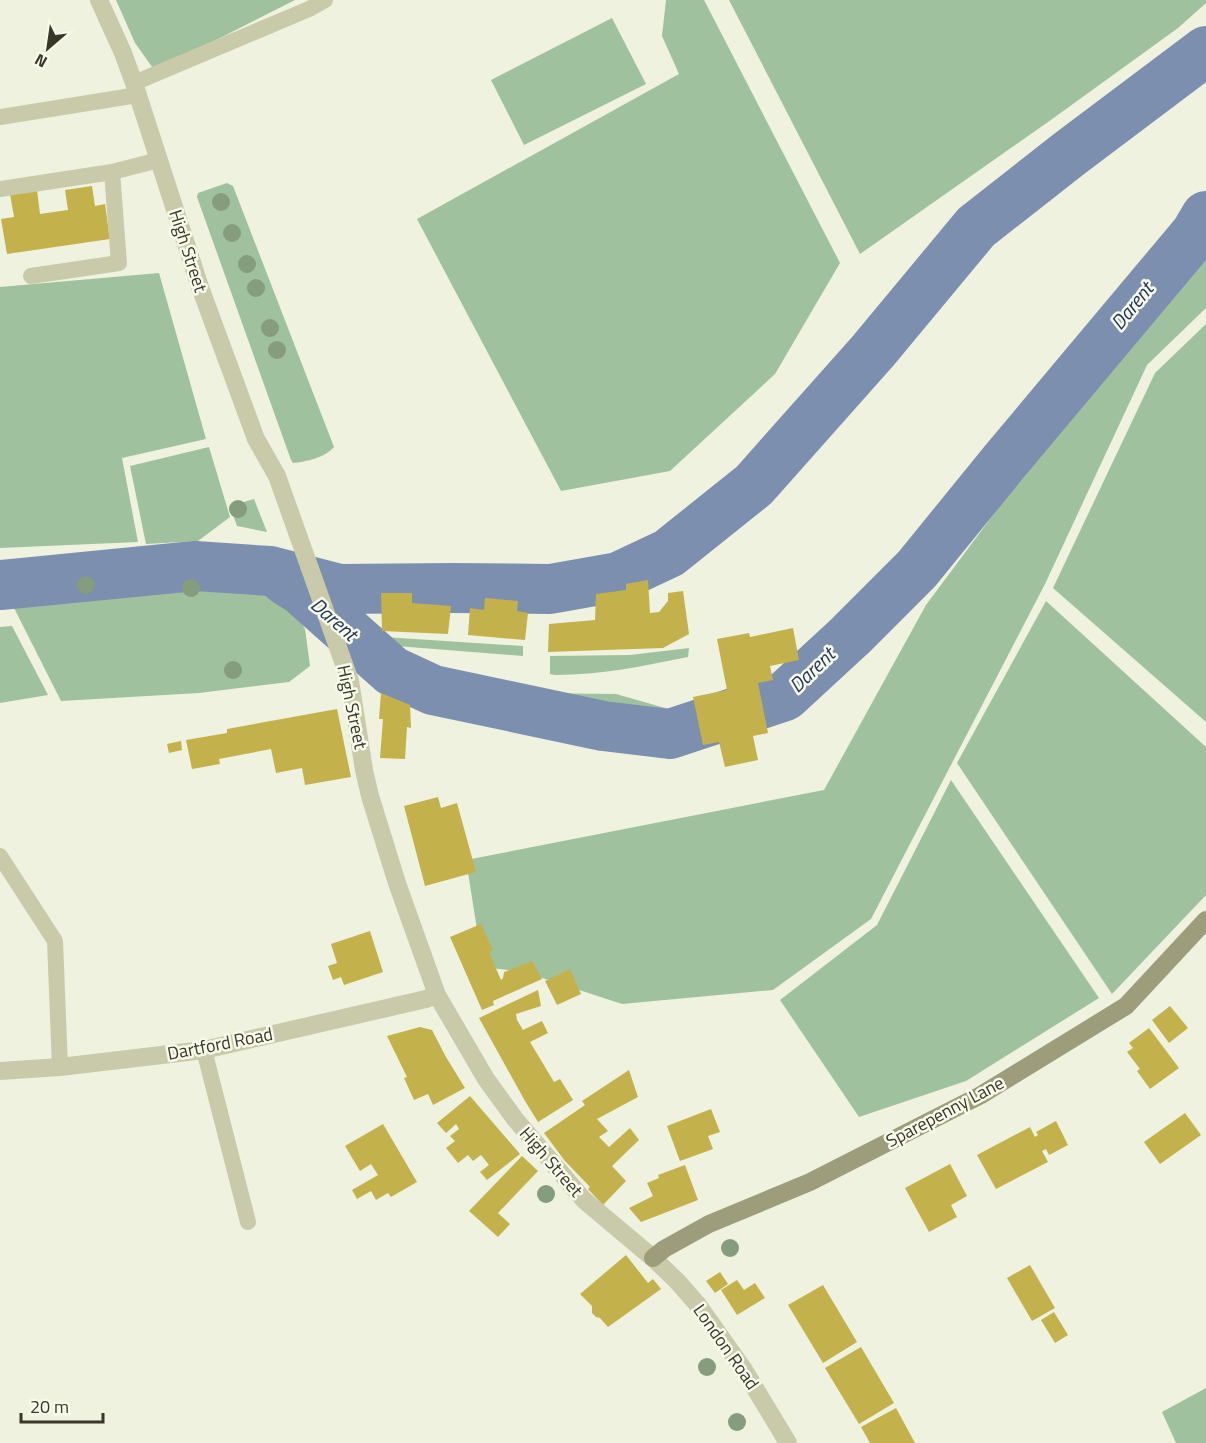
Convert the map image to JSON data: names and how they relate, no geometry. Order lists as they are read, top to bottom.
{
  "streets": {
    "street": [
      "High Street",
      "Dartford Road",
      "Sparepenny Lane",
      "London Road"
    ]
  },
  "crossings": [
    ["High Street", "Dartford Road"],
    ["High Street", "Sparepenny Lane"],
    ["High Street", "London Road"],
    ["Sparepenny Lane", "London Road"]
  ],
  "water": ["Darent"],
  "scale_bar": "20 m",
  "north": "bottom left"
}
